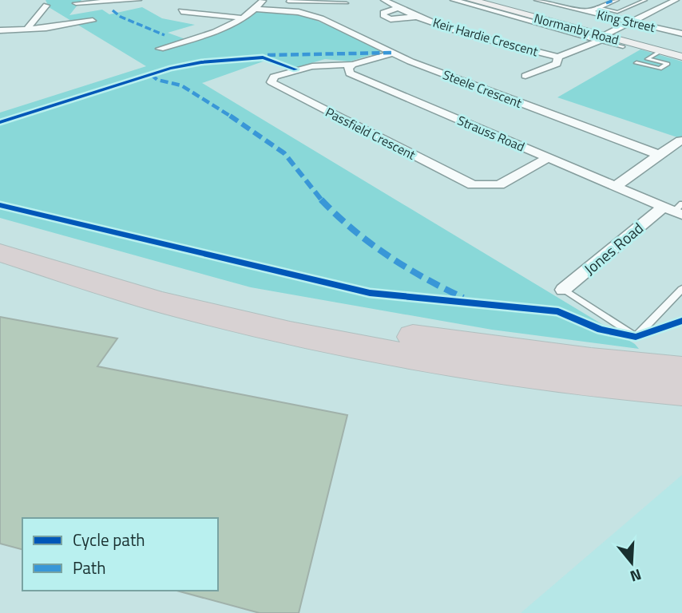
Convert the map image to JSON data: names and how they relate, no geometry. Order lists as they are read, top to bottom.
{
  "streets": {
    "street": [
      "King Street",
      "Normanby Road",
      "Keir Hardie Crescent",
      "Steele Crescent",
      "Passfield Crescent",
      "Strauss Road",
      "Jones Road"
    ]
  },
  "crossings": [
    ["Passfield Crescent", "Strauss Road"],
    ["Strauss Road", "Jones Road"]
  ],
  "legend": ["Cycle path", "Path"],
  "north": "bottom"
}
